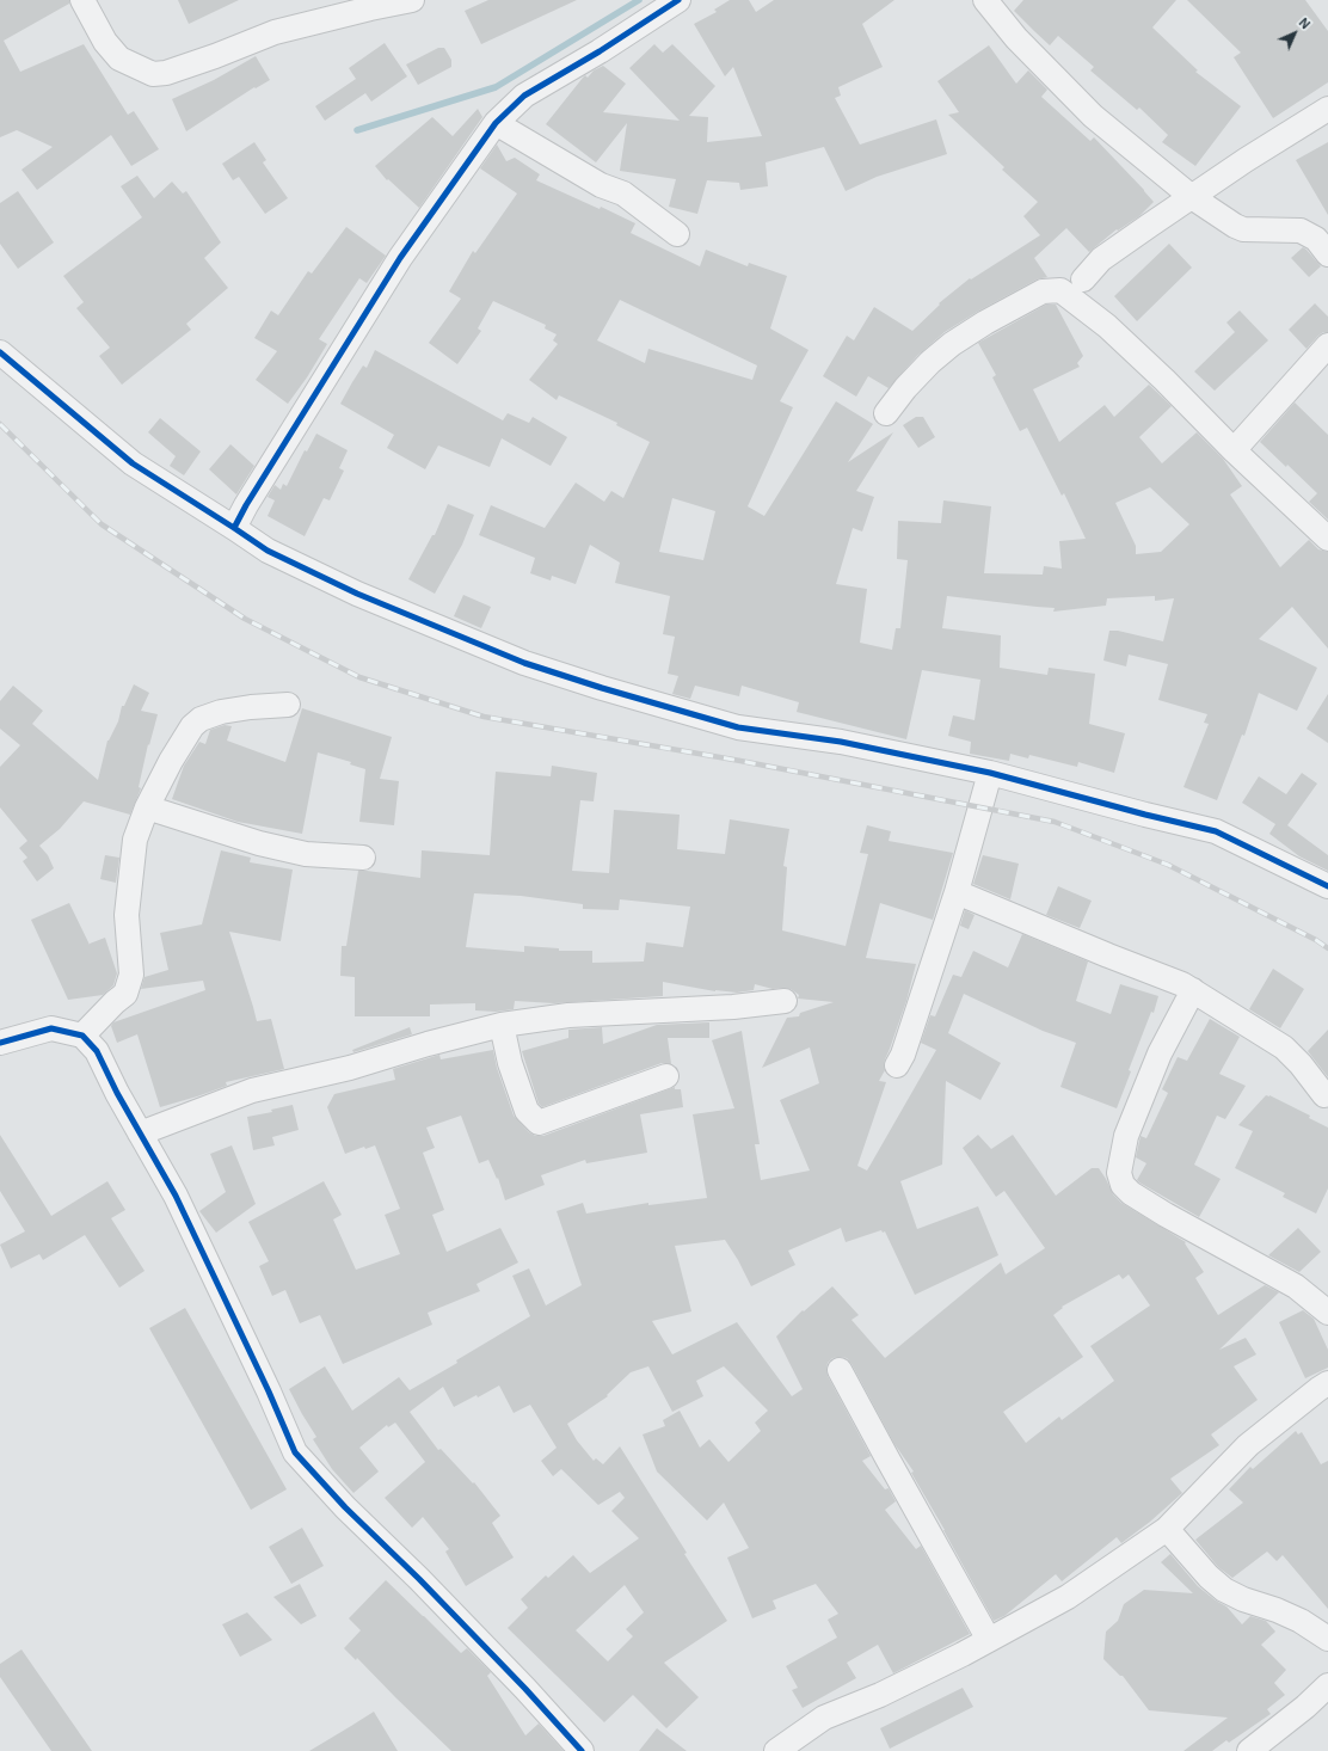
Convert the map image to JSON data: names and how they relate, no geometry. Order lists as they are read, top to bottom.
{
  "north": "top right"
}
